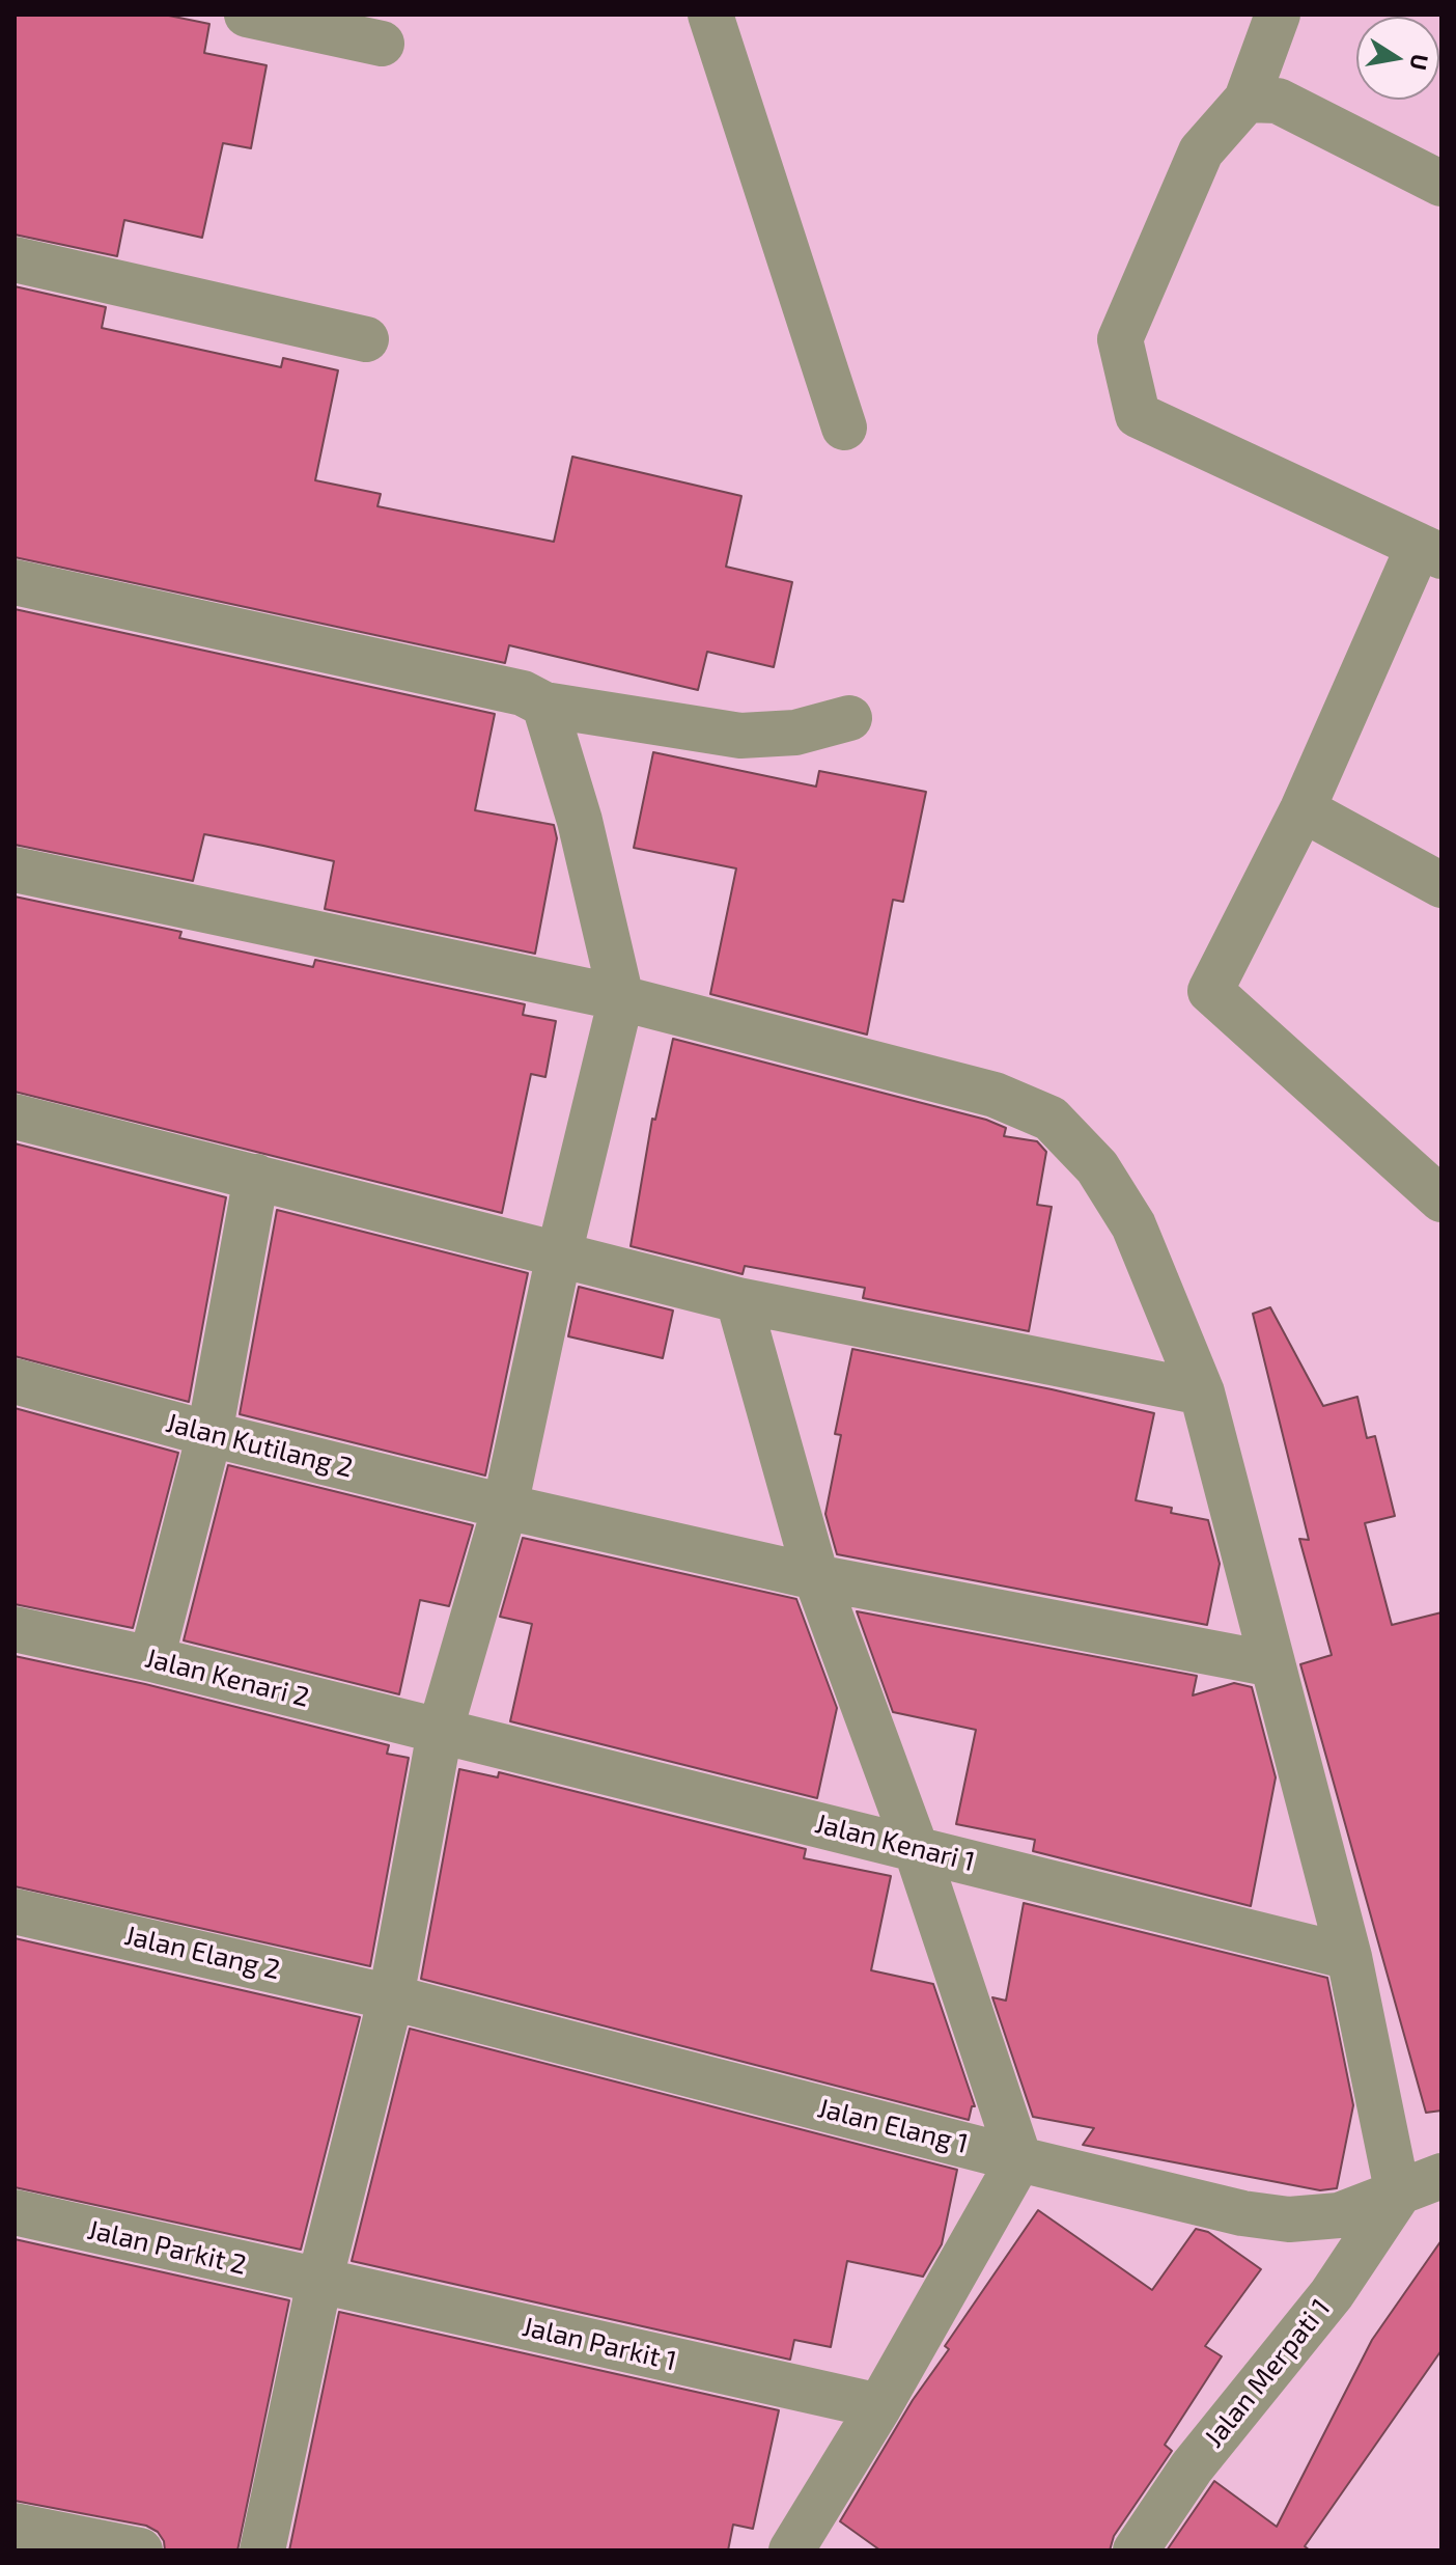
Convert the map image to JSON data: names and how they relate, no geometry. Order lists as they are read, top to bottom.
{
  "streets": {
    "street": [
      "Jalan Kutilang 2",
      "Jalan Kenari 2",
      "Jalan Kenari 1",
      "Jalan Elang 2",
      "Jalan Elang 1",
      "Jalan Parkit 2",
      "Jalan Parkit 1",
      "Jalan Merpati 1"
    ]
  },
  "crossings": [
    ["Jalan Kenari 2", "Jalan Kenari 1"],
    ["Jalan Elang 2", "Jalan Elang 1"],
    ["Jalan Elang 1", "Jalan Merpati 1"],
    ["Jalan Parkit 2", "Jalan Parkit 1"]
  ],
  "north": "right"
}
